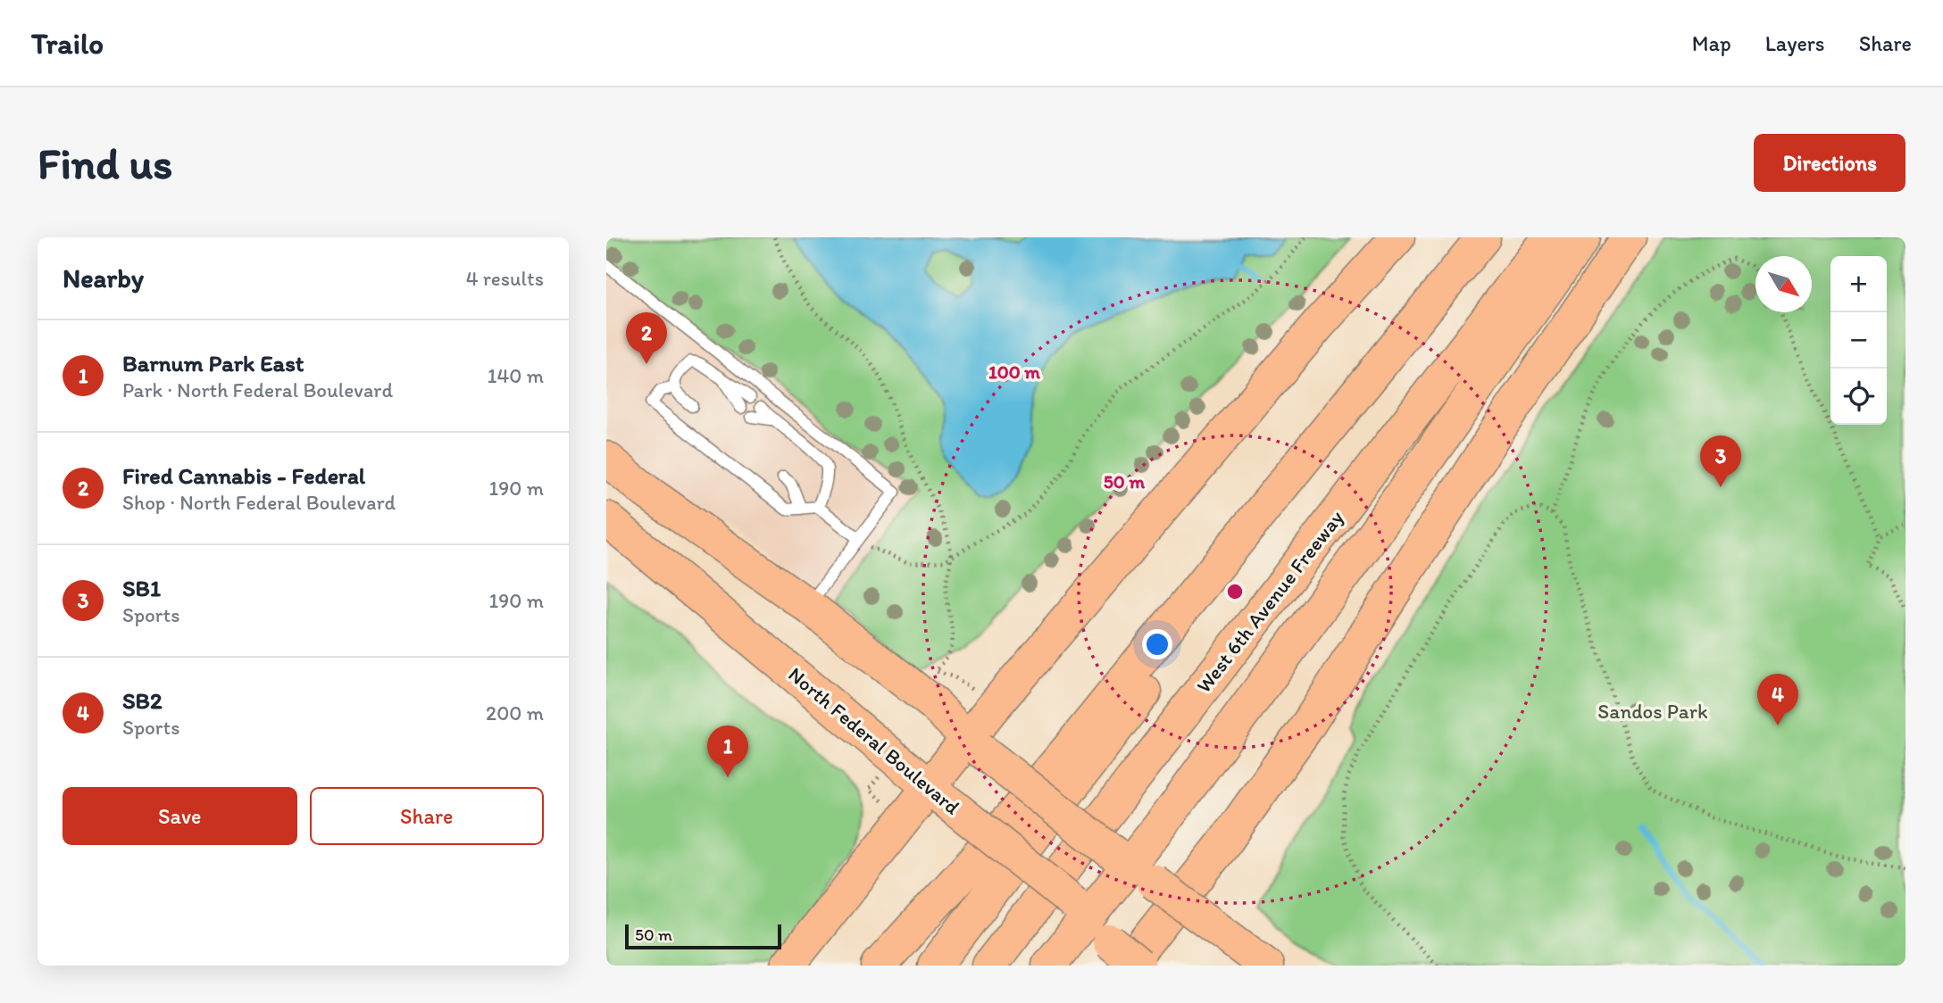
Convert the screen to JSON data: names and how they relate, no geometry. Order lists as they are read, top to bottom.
{
  "streets": {
    "main road": ["West 6th Avenue Freeway", "North Federal Boulevard"]
  },
  "parks": ["Sandos Park"],
  "scale_bar": "50 m",
  "north": "bottom right",
  "page": {
    "header": "Trailo",
    "nav": ["Map", "Layers", "Share"],
    "buttons": [
      "Directions",
      ["Save", "Share"]
    ],
    "title": "Find us",
    "heading": ["Nearby", "4 results"],
    "map_buttons": ["+", "−"],
    "pins": [
      "2",
      "3",
      "4",
      "1"
    ],
    "list": [
      {
        "mark": "1",
        "name": "Barnum Park East",
        "note": "Park · North Federal Boulevard",
        "value": "140 m"
      },
      {
        "mark": "2",
        "name": "Fired Cannabis - Federal",
        "note": "Shop · North Federal Boulevard",
        "value": "190 m"
      },
      {
        "mark": "3",
        "name": "SB1",
        "note": "Sports",
        "value": "190 m"
      },
      {
        "mark": "4",
        "name": "SB2",
        "note": "Sports",
        "value": "200 m"
      }
    ],
    "scale": "50 m"
  },
  "rings": ["100 m", "50 m"]
}
